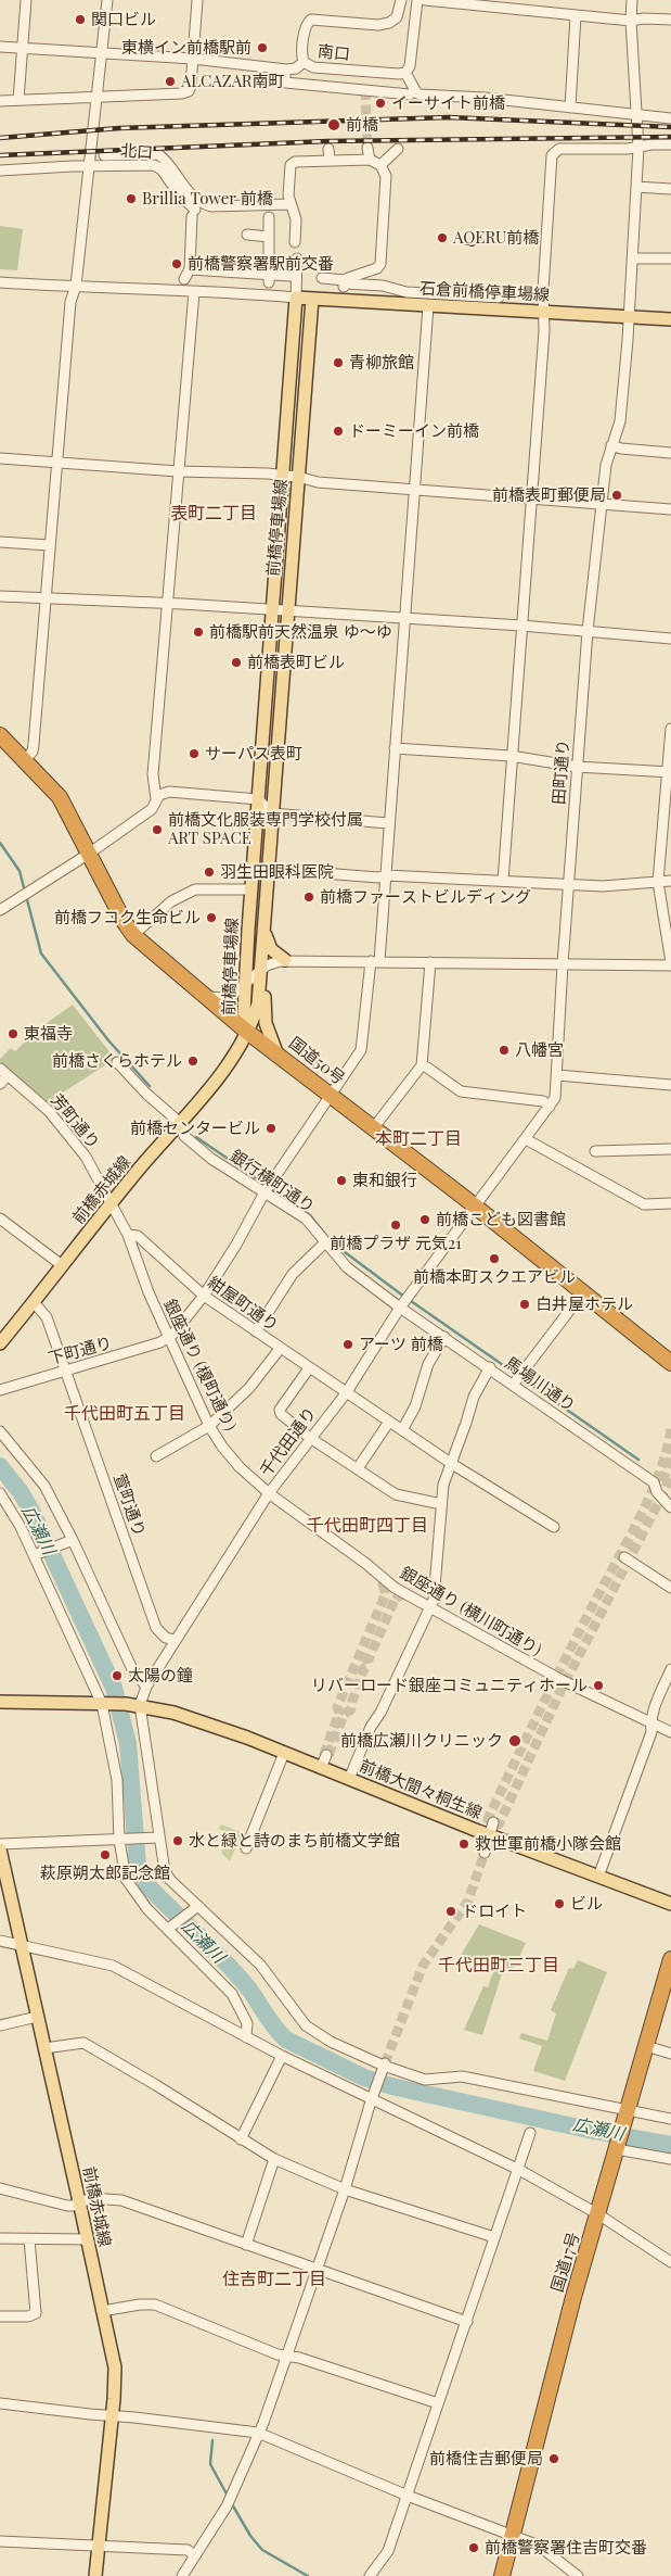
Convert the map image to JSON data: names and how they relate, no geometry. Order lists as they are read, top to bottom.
{
  "streets": {
    "highway": ["国道50号", "国道17号"],
    "main road": [
      "石倉前橋停車場線",
      "前橋停車場線",
      "前橋赤城線",
      "前橋大間々桐生線"
    ],
    "street": [
      "南口",
      "北口",
      "田町通り",
      "芳町通り",
      "銀行横町通り",
      "紺屋町通り",
      "下町通り",
      "銀座通り (榎町通り)",
      "馬場川通り",
      "千代田通り",
      "萱町通り",
      "銀座通り (横川町通り)"
    ]
  },
  "crossings": [
    ["石倉前橋停車場線", "前橋停車場線"],
    ["石倉前橋停車場線", "田町通り"],
    ["前橋停車場線", "国道50号"],
    ["前橋停車場線", "前橋赤城線"],
    ["田町通り", "国道50号"],
    ["田町通り", "千代田通り"],
    ["国道50号", "前橋赤城線"],
    ["国道50号", "千代田通り"],
    ["芳町通り", "前橋赤城線"],
    ["芳町通り", "紺屋町通り"],
    ["芳町通り", "銀座通り (榎町通り)"],
    ["銀行横町通り", "前橋赤城線"],
    ["銀行横町通り", "馬場川通り"],
    ["銀行横町通り", "千代田通り"],
    ["前橋赤城線", "萱町通り"],
    ["紺屋町通り", "銀座通り (榎町通り)"],
    ["紺屋町通り", "千代田通り"],
    ["下町通り", "銀座通り (榎町通り)"],
    ["下町通り", "萱町通り"],
    ["銀座通り (榎町通り)", "千代田通り"],
    ["銀座通り (榎町通り)", "銀座通り (横川町通り)"],
    ["馬場川通り", "千代田通り"],
    ["千代田通り", "萱町通り"],
    ["千代田通り", "銀座通り (横川町通り)"],
    ["千代田通り", "前橋大間々桐生線"]
  ],
  "districts": [
    "表町二丁目",
    "本町二丁目",
    "千代田町五丁目",
    "千代田町四丁目",
    "千代田町三丁目",
    "住吉町二丁目"
  ],
  "water": ["広瀬川"],
  "places": [
    "関口ビル",
    "東横イン前橋駅前",
    "ALCAZAR南町",
    "イーサイト前橋",
    "前橋",
    "Brillia Tower 前橋",
    "AQERU前橋",
    "前橋警察署駅前交番",
    "青柳旅館",
    "ドーミーイン前橋",
    "前橋表町郵便局",
    "前橋駅前天然温泉 ゆ～ゆ",
    "前橋表町ビル",
    "サーパス表町",
    "前橋文化服装専門学校付属 ART SPACE",
    "羽生田眼科医院",
    "前橋ファーストビルディング",
    "前橋フコク生命ビル",
    "東福寺",
    "八幡宮",
    "前橋さくらホテル",
    "前橋センタービル",
    "東和銀行",
    "前橋こども図書館",
    "前橋プラザ 元気21",
    "前橋本町スクエアビル",
    "白井屋ホテル",
    "アーツ 前橋",
    "太陽の鐘",
    "リバーロード銀座コミュニティホール",
    "前橋広瀬川クリニック",
    "水と緑と詩のまち前橋文学館",
    "救世軍前橋小隊会館",
    "萩原朔太郎記念館",
    "ビル",
    "ドロイト",
    "前橋住吉郵便局",
    "前橋警察署住吉町交番"
  ]
}
